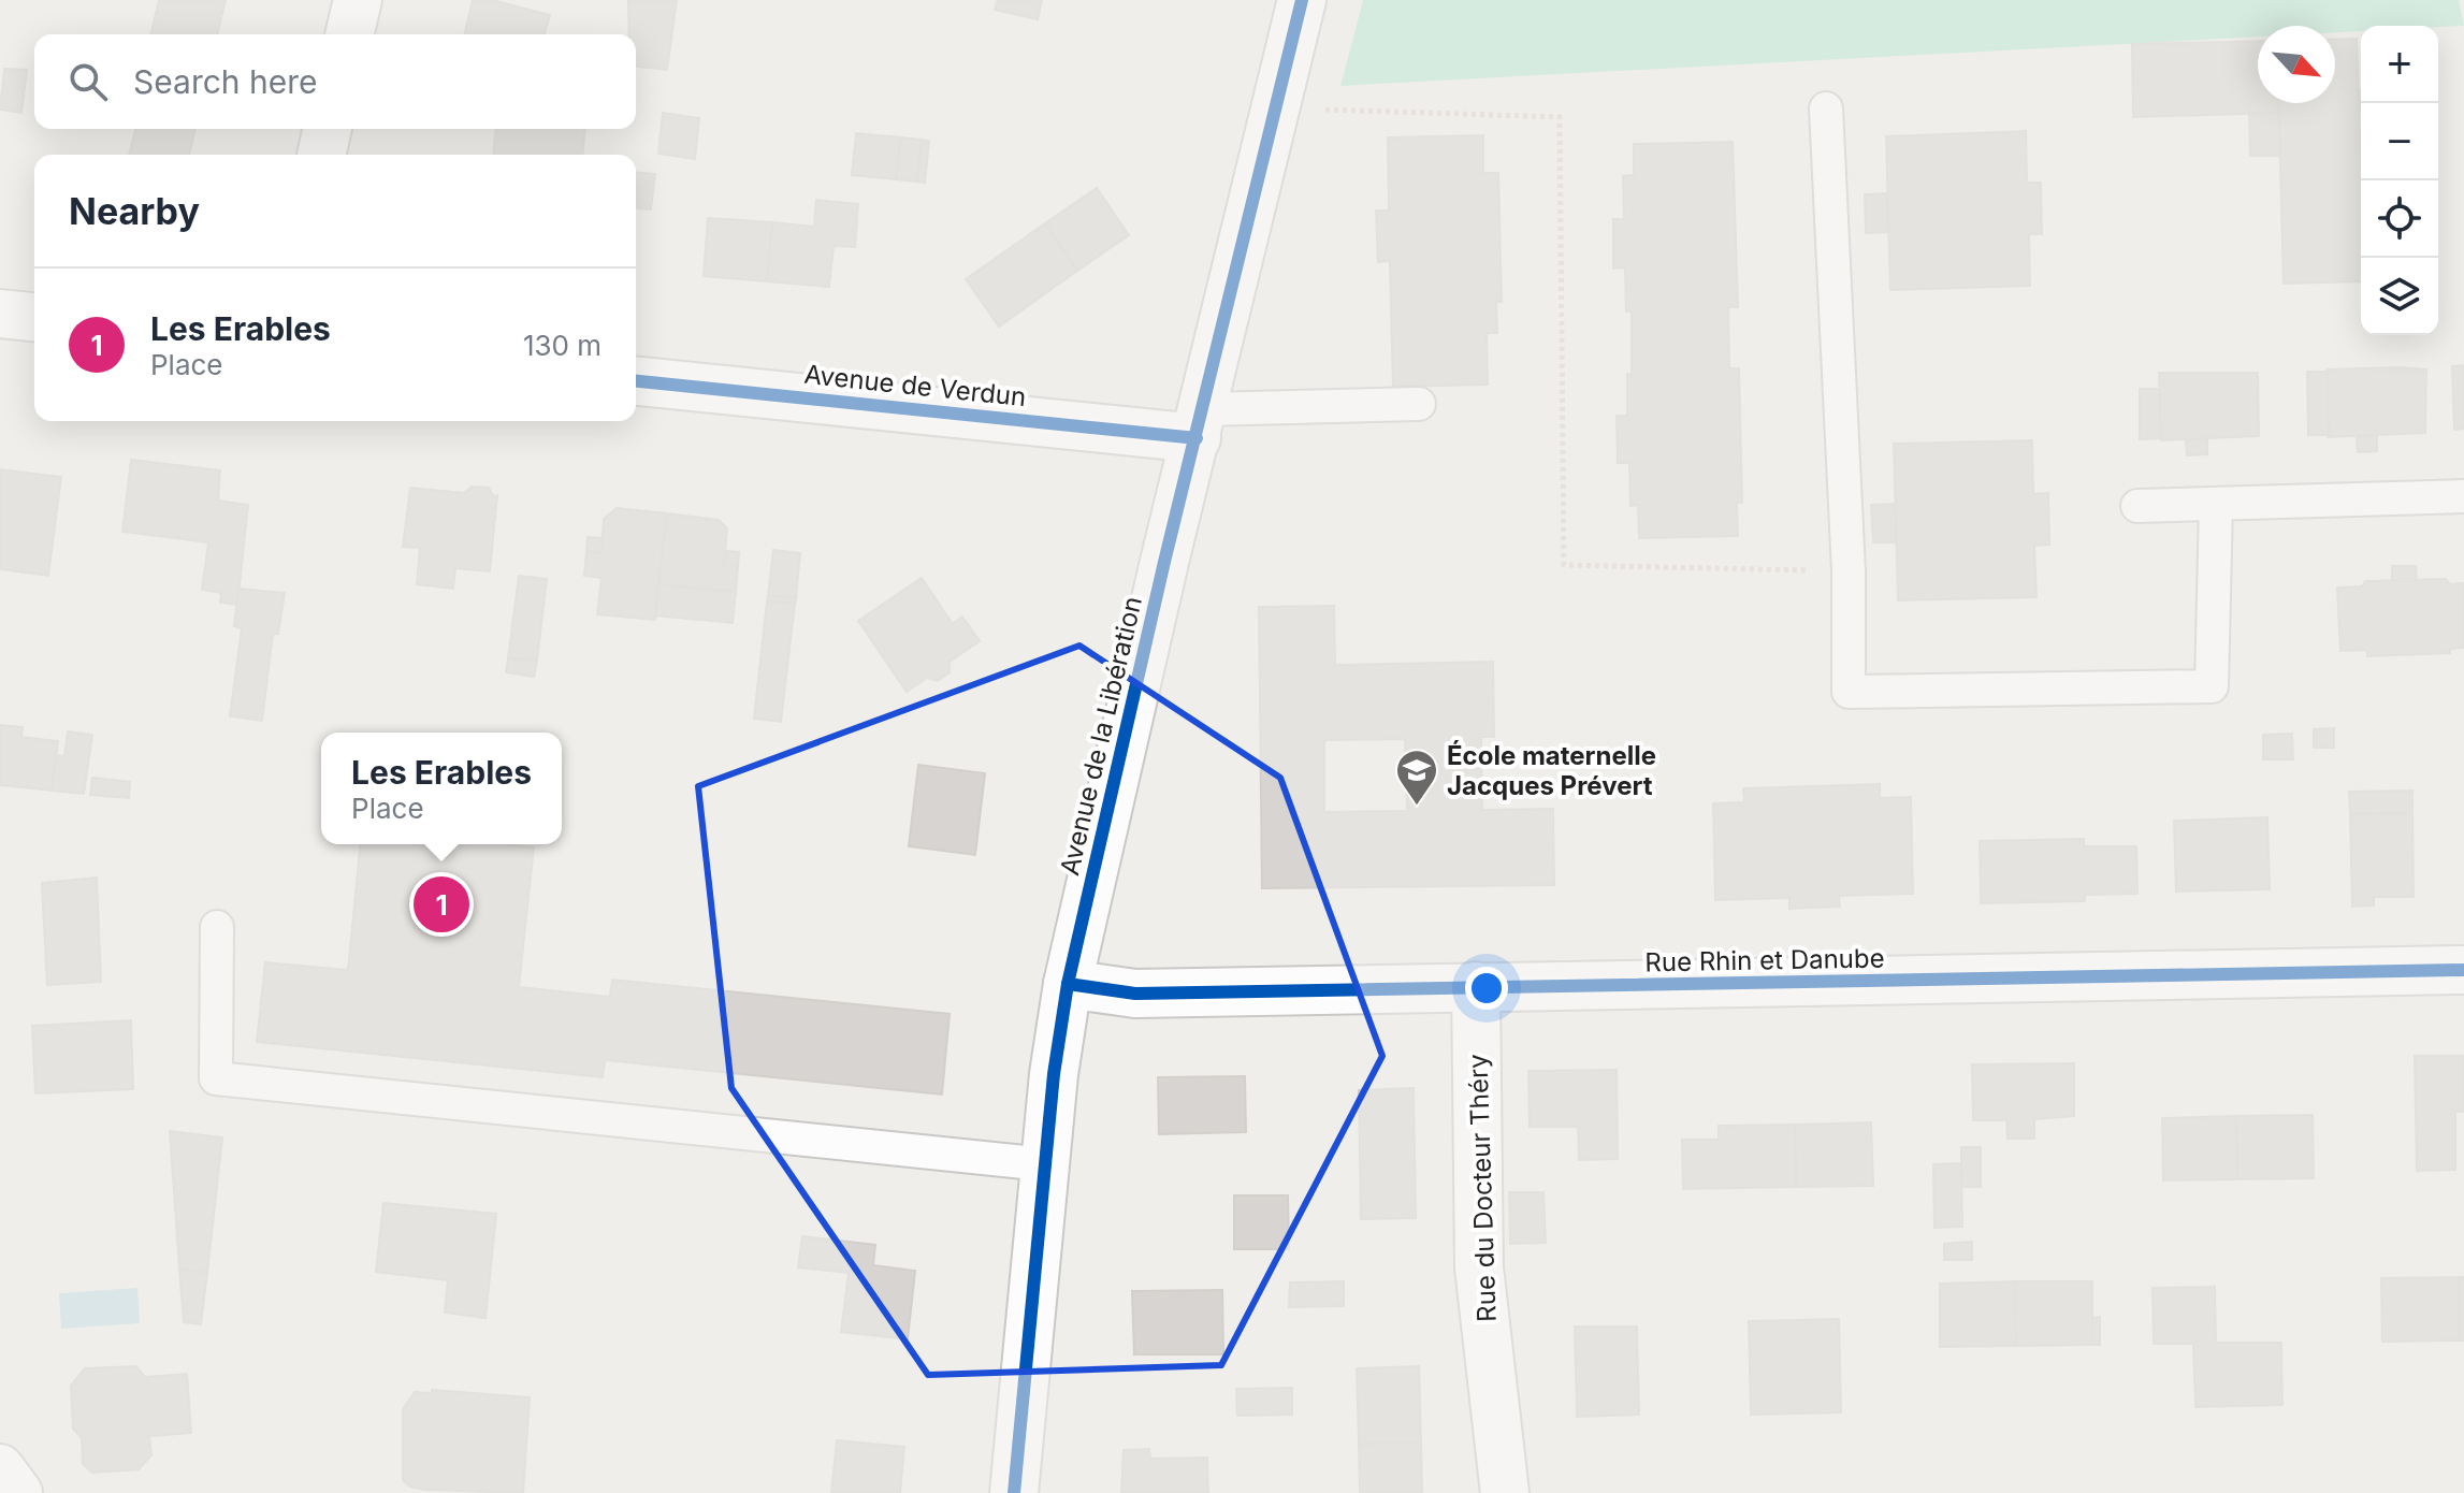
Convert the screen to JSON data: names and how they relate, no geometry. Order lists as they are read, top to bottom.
{
  "streets": {
    "street": [
      "Avenue de Verdun",
      "Avenue de la Libération",
      "Rue Rhin et Danube",
      "Rue du Docteur Théry"
    ]
  },
  "crossings": [
    ["Avenue de Verdun", "Avenue de la Libération"],
    ["Avenue de la Libération", "Rue Rhin et Danube"],
    ["Rue Rhin et Danube", "Rue du Docteur Théry"]
  ],
  "places": {
    "school or university": ["École maternelle Jacques Prévert"]
  },
  "north": "bottom right",
  "page": {
    "map_buttons": ["+", "−"],
    "search": "Search here",
    "heading": "Nearby",
    "list": [
      {
        "mark": "1",
        "name": "Les Erables",
        "note": "Place",
        "value": "130 m"
      }
    ],
    "popup": ["Les Erables", "Place"],
    "pins": "1"
  }
}
